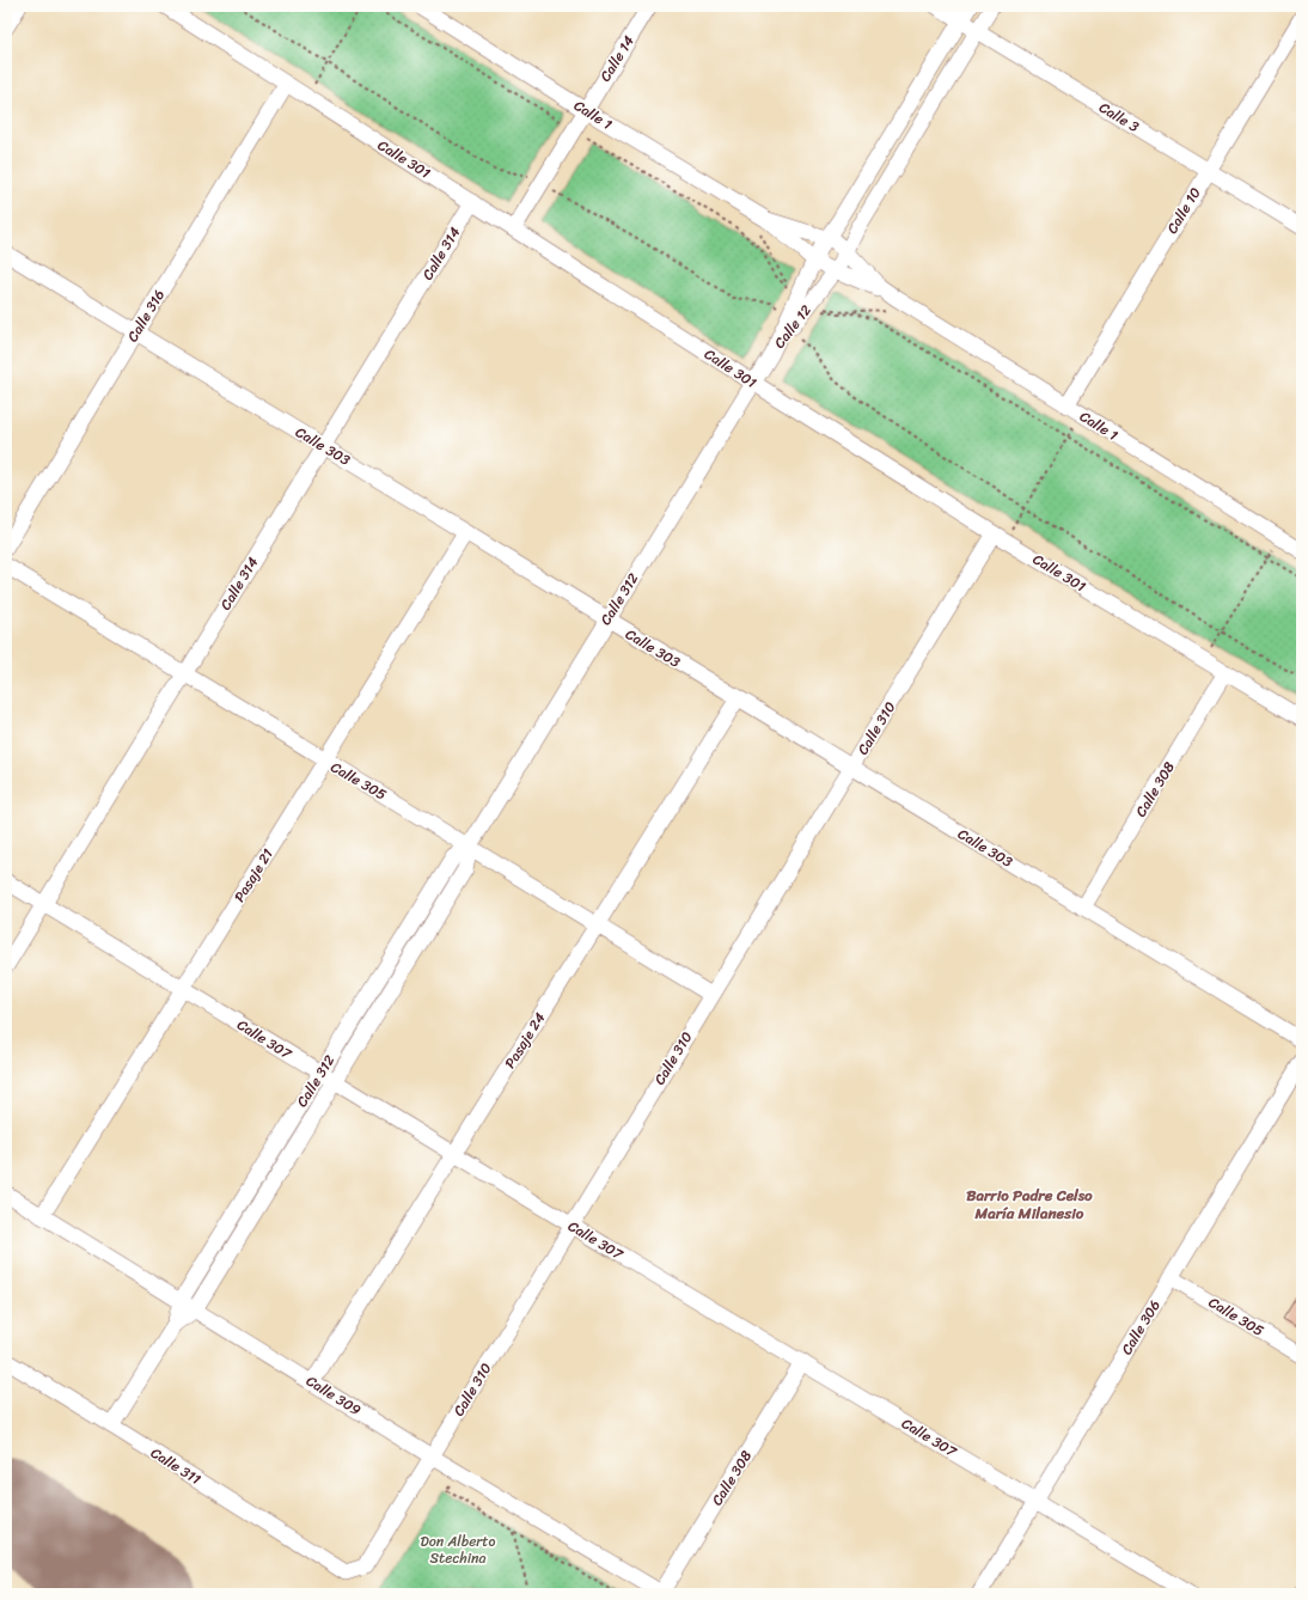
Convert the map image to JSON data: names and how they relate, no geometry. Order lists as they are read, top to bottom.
{
  "streets": {
    "street": [
      "Calle 14",
      "Calle 1",
      "Calle 3",
      "Calle 301",
      "Calle 10",
      "Calle 314",
      "Calle 316",
      "Calle 12",
      "Calle 303",
      "Calle 312",
      "Calle 310",
      "Calle 305",
      "Calle 308",
      "Pasaje 21",
      "Calle 307",
      "Pasaje 24",
      "Calle 306",
      "Calle 309",
      "Calle 311"
    ]
  },
  "crossings": [
    ["Calle 14", "Calle 1"],
    ["Calle 1", "Calle 10"],
    ["Calle 1", "Calle 12"],
    ["Calle 3", "Calle 10"],
    ["Calle 3", "Calle 12"],
    ["Calle 301", "Calle 314"],
    ["Calle 301", "Calle 316"],
    ["Calle 301", "Calle 312"],
    ["Calle 301", "Calle 310"],
    ["Calle 301", "Calle 308"],
    ["Calle 314", "Calle 303"],
    ["Calle 314", "Calle 305"],
    ["Calle 314", "Calle 307"],
    ["Calle 316", "Calle 303"],
    ["Calle 12", "Calle 312"],
    ["Calle 303", "Calle 312"],
    ["Calle 303", "Calle 310"],
    ["Calle 303", "Calle 308"],
    ["Calle 303", "Pasaje 21"],
    ["Calle 303", "Pasaje 24"],
    ["Calle 312", "Calle 305"],
    ["Calle 312", "Calle 307"],
    ["Calle 312", "Calle 309"],
    ["Calle 312", "Calle 311"],
    ["Calle 310", "Calle 305"],
    ["Calle 310", "Calle 307"],
    ["Calle 310", "Calle 309"],
    ["Calle 310", "Calle 311"],
    ["Calle 305", "Pasaje 21"],
    ["Calle 305", "Pasaje 24"],
    ["Calle 305", "Calle 306"],
    ["Calle 308", "Calle 307"],
    ["Calle 308", "Calle 309"],
    ["Pasaje 21", "Calle 307"],
    ["Pasaje 21", "Calle 309"],
    ["Calle 307", "Pasaje 24"],
    ["Calle 307", "Calle 306"],
    ["Pasaje 24", "Calle 309"]
  ],
  "districts": ["Barrio Padre Celso María Milanesio"],
  "parks": ["Don Alberto Stechina"]
}
